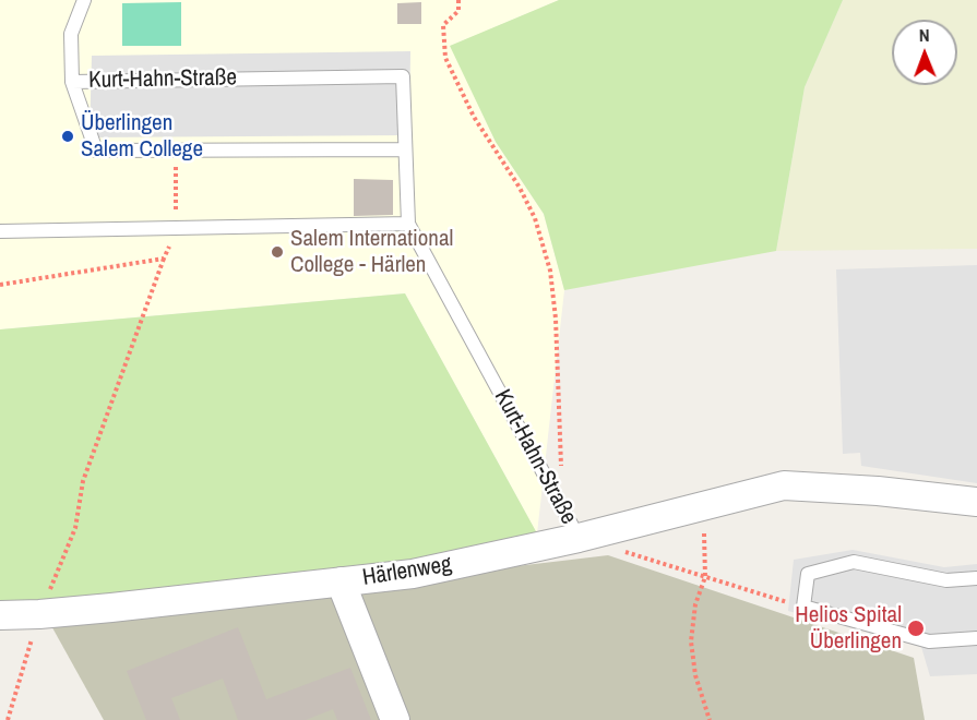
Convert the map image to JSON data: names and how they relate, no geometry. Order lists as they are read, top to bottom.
{
  "streets": {
    "street": ["Kurt-Hahn-Straße", "Härlenweg"]
  },
  "crossings": [
    ["Kurt-Hahn-Straße", "Härlenweg"]
  ],
  "places": ["Überlingen Salem College", "Salem International College - Härlen", "Helios Spital Überlingen"],
  "north": "top"
}
